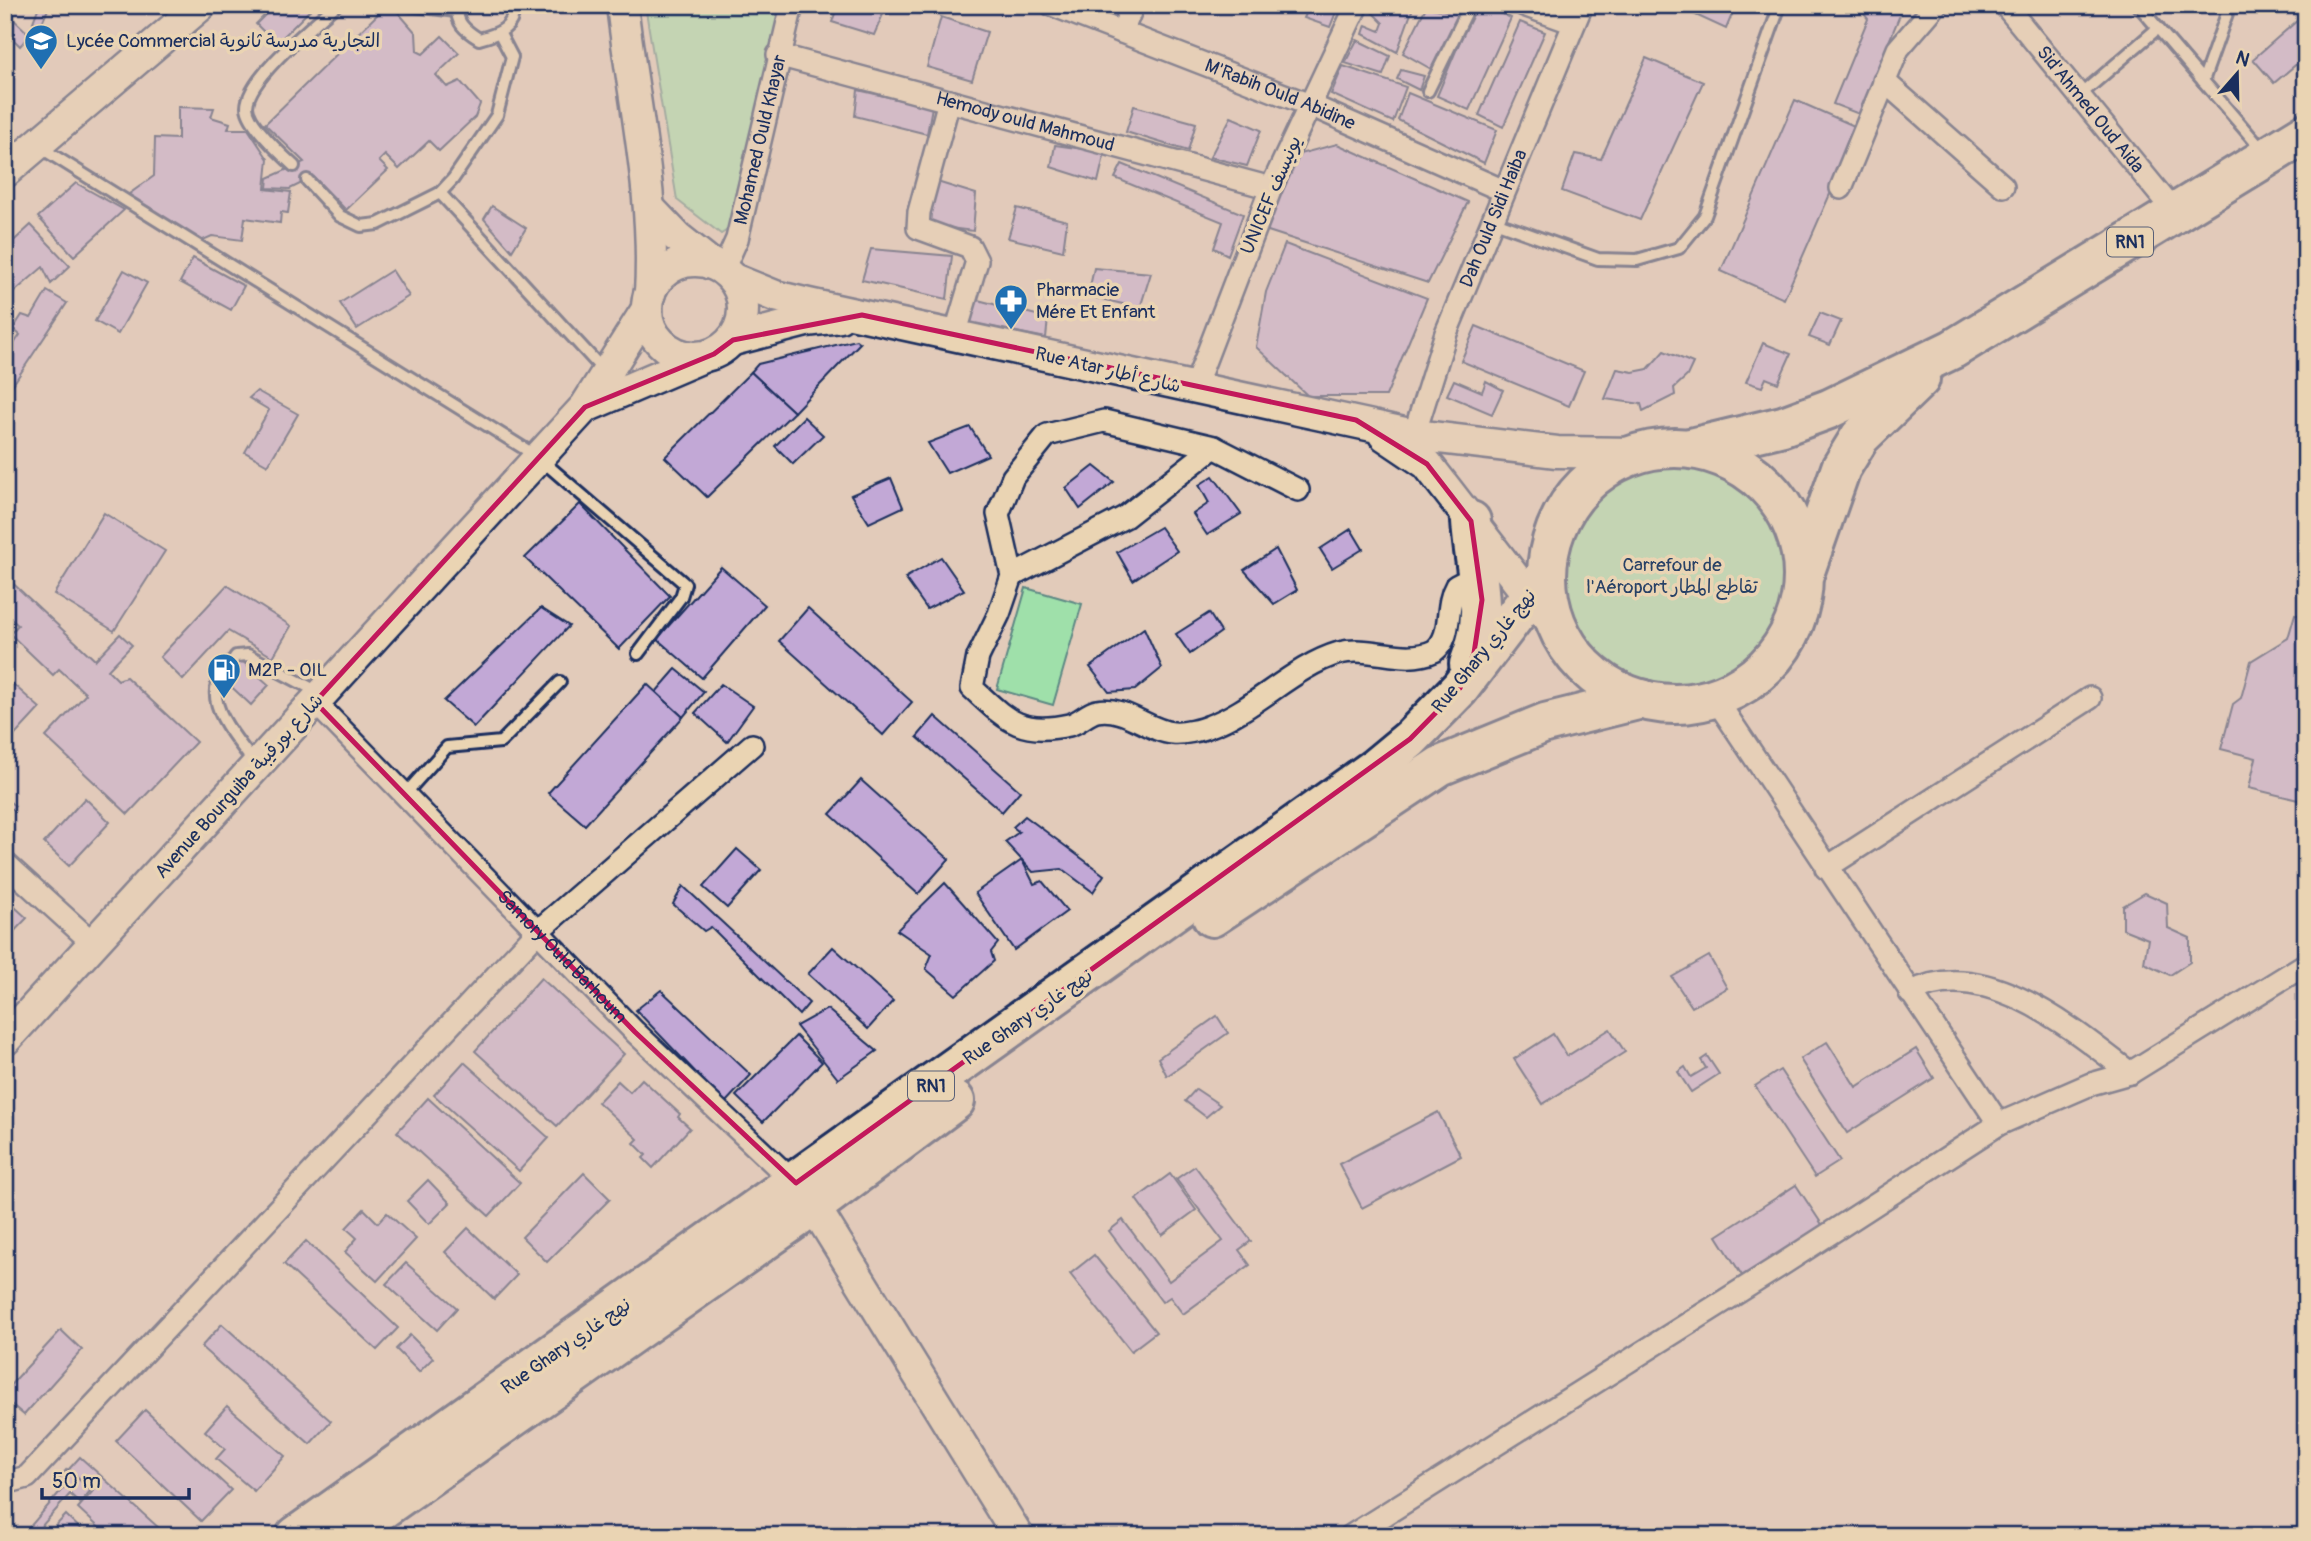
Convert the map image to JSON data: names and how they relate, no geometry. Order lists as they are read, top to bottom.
{
  "streets": {
    "highway": ["RN1", "Rue Ghary نهج غاري"],
    "street": [
      "M'Rabih Ould Abidine",
      "Sid'Ahmed Oud Aida",
      "Hemody ould Mahmoud",
      "Mohamed Ould Khayar",
      "UNICEF يونيسف",
      "Dah Ould Sidi Haiba",
      "Rue Atar شارع أطار",
      "Avenue Bourguiba شارع بورقيبة",
      "Samory Ould Barhoum"
    ]
  },
  "crossings": [
    ["M'Rabih Ould Abidine", "UNICEF يونيسف"],
    ["M'Rabih Ould Abidine", "Dah Ould Sidi Haiba"],
    ["Sid'Ahmed Oud Aida", "RN1"],
    ["Hemody ould Mahmoud", "Mohamed Ould Khayar"],
    ["Hemody ould Mahmoud", "UNICEF يونيسف"],
    ["Mohamed Ould Khayar", "Rue Atar شارع أطار"],
    ["Mohamed Ould Khayar", "Avenue Bourguiba شارع بورقيبة"],
    ["UNICEF يونيسف", "Rue Atar شارع أطار"],
    ["Dah Ould Sidi Haiba", "Rue Atar شارع أطار"],
    ["Rue Atar شارع أطار", "Rue Ghary نهج غاري"],
    ["Rue Atar شارع أطار", "Avenue Bourguiba شارع بورقيبة"],
    ["Rue Ghary نهج غاري", "Samory Ould Barhoum"],
    ["Avenue Bourguiba شارع بورقيبة", "Samory Ould Barhoum"]
  ],
  "parks": ["Carrefour de l'Aéroport تقاطع المطار"],
  "places": {
    "school or university": ["Lycée Commercial التجارية مدرسة ثانوية"],
    "pharmacy": ["Pharmacie Mére Et Enfant"],
    "fuel station": ["M2P - OIL"]
  },
  "scale_bar": "50 m",
  "north": "top"
}
